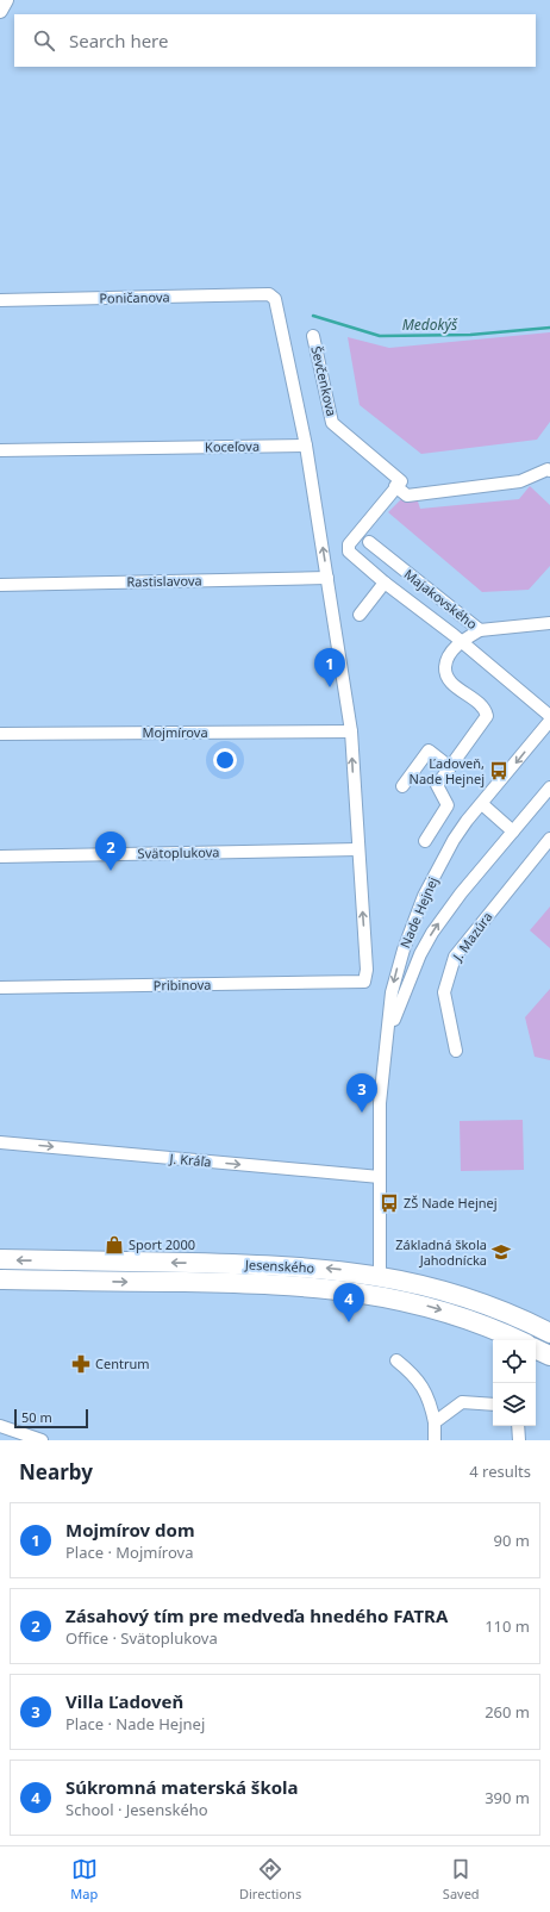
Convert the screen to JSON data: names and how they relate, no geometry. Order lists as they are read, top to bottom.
{
  "streets": {
    "main road": ["Jesenského"],
    "street": [
      "Poničanova",
      "Ševčenkova",
      "Koceľova",
      "Rastislavova",
      "Majakovského",
      "Mojmírova",
      "Svätoplukova",
      "Nade Hejnej",
      "J. Mazúra",
      "Pribinova",
      "J. Kráľa"
    ]
  },
  "crossings": [
    ["Poničanova", "Koceľova"],
    ["Svätoplukova", "Pribinova"],
    ["Nade Hejnej", "J. Kráľa"],
    ["Nade Hejnej", "Jesenského"]
  ],
  "one_way": ["J. Kráľa"],
  "water": ["Medokýš"],
  "places": {
    "bus stop": ["Ľadoveň, Nade Hejnej", "ZŠ Nade Hejnej"],
    "shop": ["Sport 2000"],
    "school or university": ["Základná škola Jahodnícka"],
    "pharmacy": ["Centrum"]
  },
  "scale_bar": "50 m",
  "page": {
    "search": "Search here",
    "pins": [
      "1",
      "2",
      "3",
      "4"
    ],
    "scale": "50 m",
    "heading": ["Nearby", "4 results"],
    "list": [
      {
        "mark": "1",
        "name": "Mojmírov dom",
        "note": "Place · Mojmírova",
        "value": "90 m"
      },
      {
        "mark": "2",
        "name": "Zásahový tím pre medveďa hnedého FATRA",
        "note": "Office · Svätoplukova",
        "value": "110 m"
      },
      {
        "mark": "3",
        "name": "Villa Ľadoveň",
        "note": "Place · Nade Hejnej",
        "value": "260 m"
      },
      {
        "mark": "4",
        "name": "Súkromná materská škola",
        "note": "School · Jesenského",
        "value": "390 m"
      }
    ],
    "nav": ["Map", "Directions", "Saved"]
  }
}
